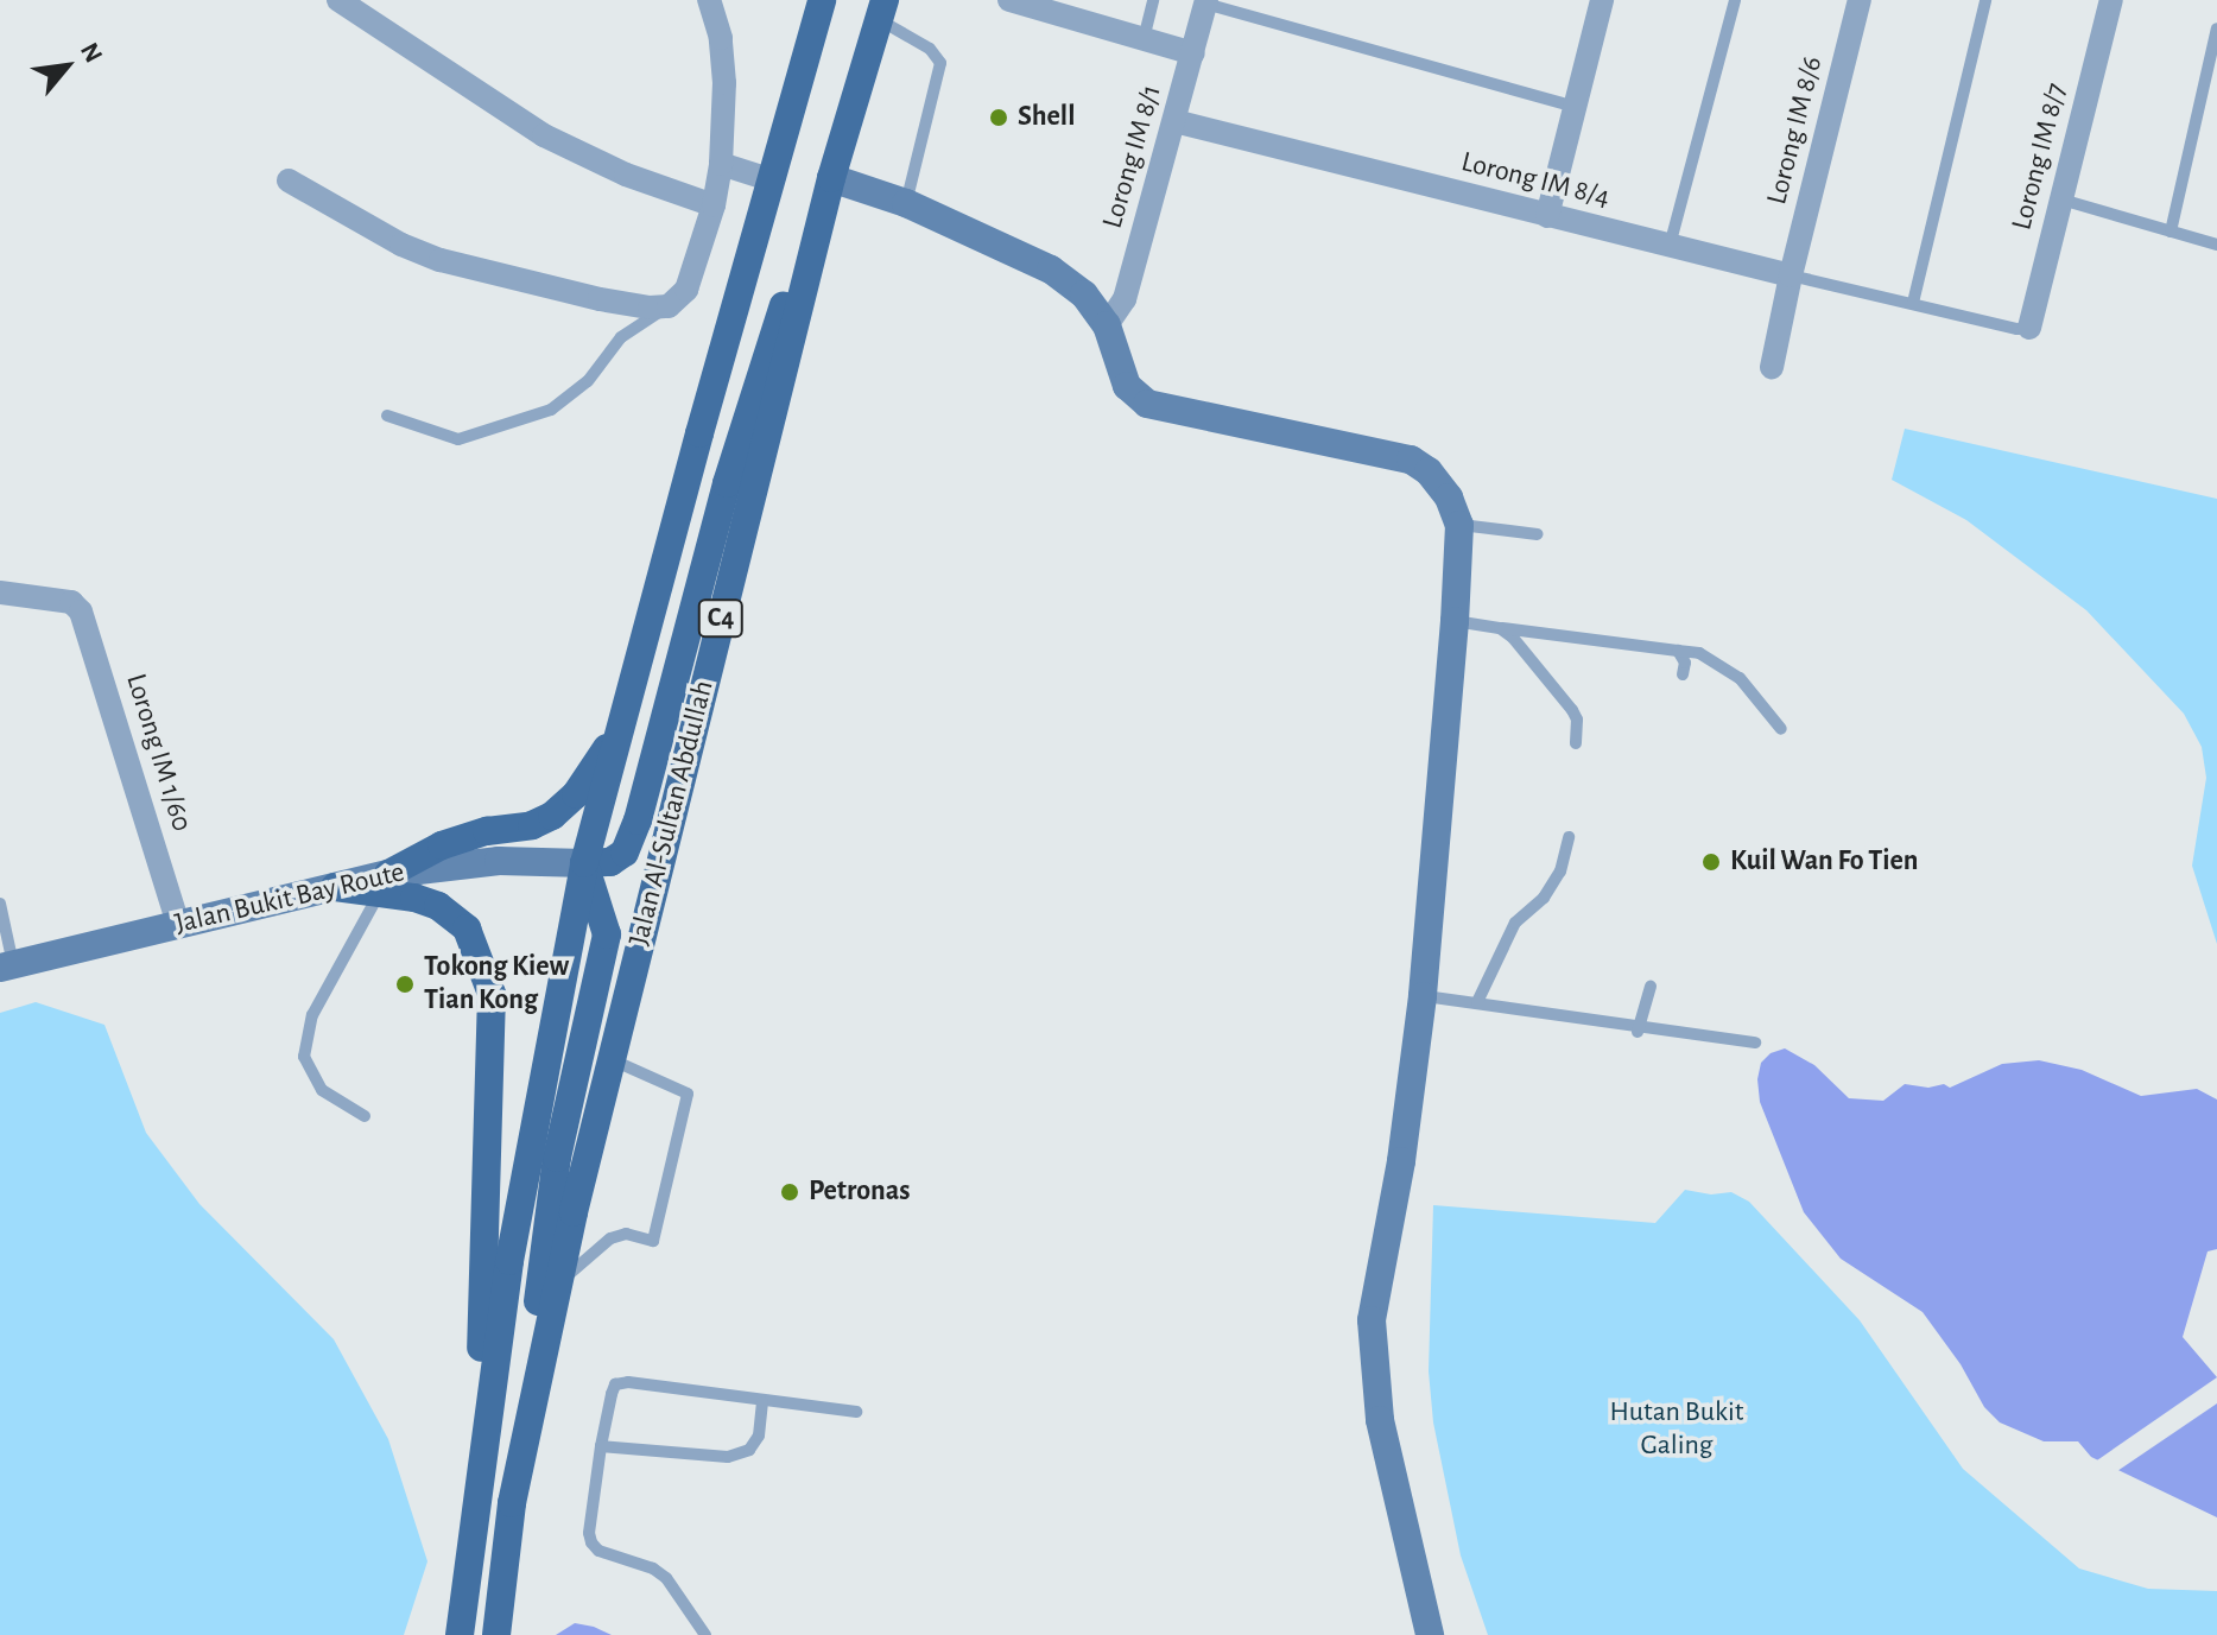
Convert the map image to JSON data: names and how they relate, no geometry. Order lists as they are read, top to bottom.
{
  "streets": {
    "main road": ["C4", "Jalan Al-Sultan Abdullah"],
    "street": [
      "Lorong IM 8/6",
      "Lorong IM 8/1",
      "Lorong IM 8/7",
      "Lorong IM 8/4",
      "Lorong IM 1/60",
      "Jalan Bukit Bay Route"
    ]
  },
  "crossings": [
    ["Lorong IM 8/6", "Lorong IM 8/4"],
    ["Lorong IM 8/1", "Lorong IM 8/4"],
    ["C4", "Jalan Bukit Bay Route"],
    ["Lorong IM 1/60", "Jalan Bukit Bay Route"]
  ],
  "parks": ["Hutan Bukit Galing"],
  "places": [
    "Shell",
    "Kuil Wan Fo Tien",
    "Tokong Kiew Tian Kong",
    "Petronas"
  ],
  "north": "top right"
}
